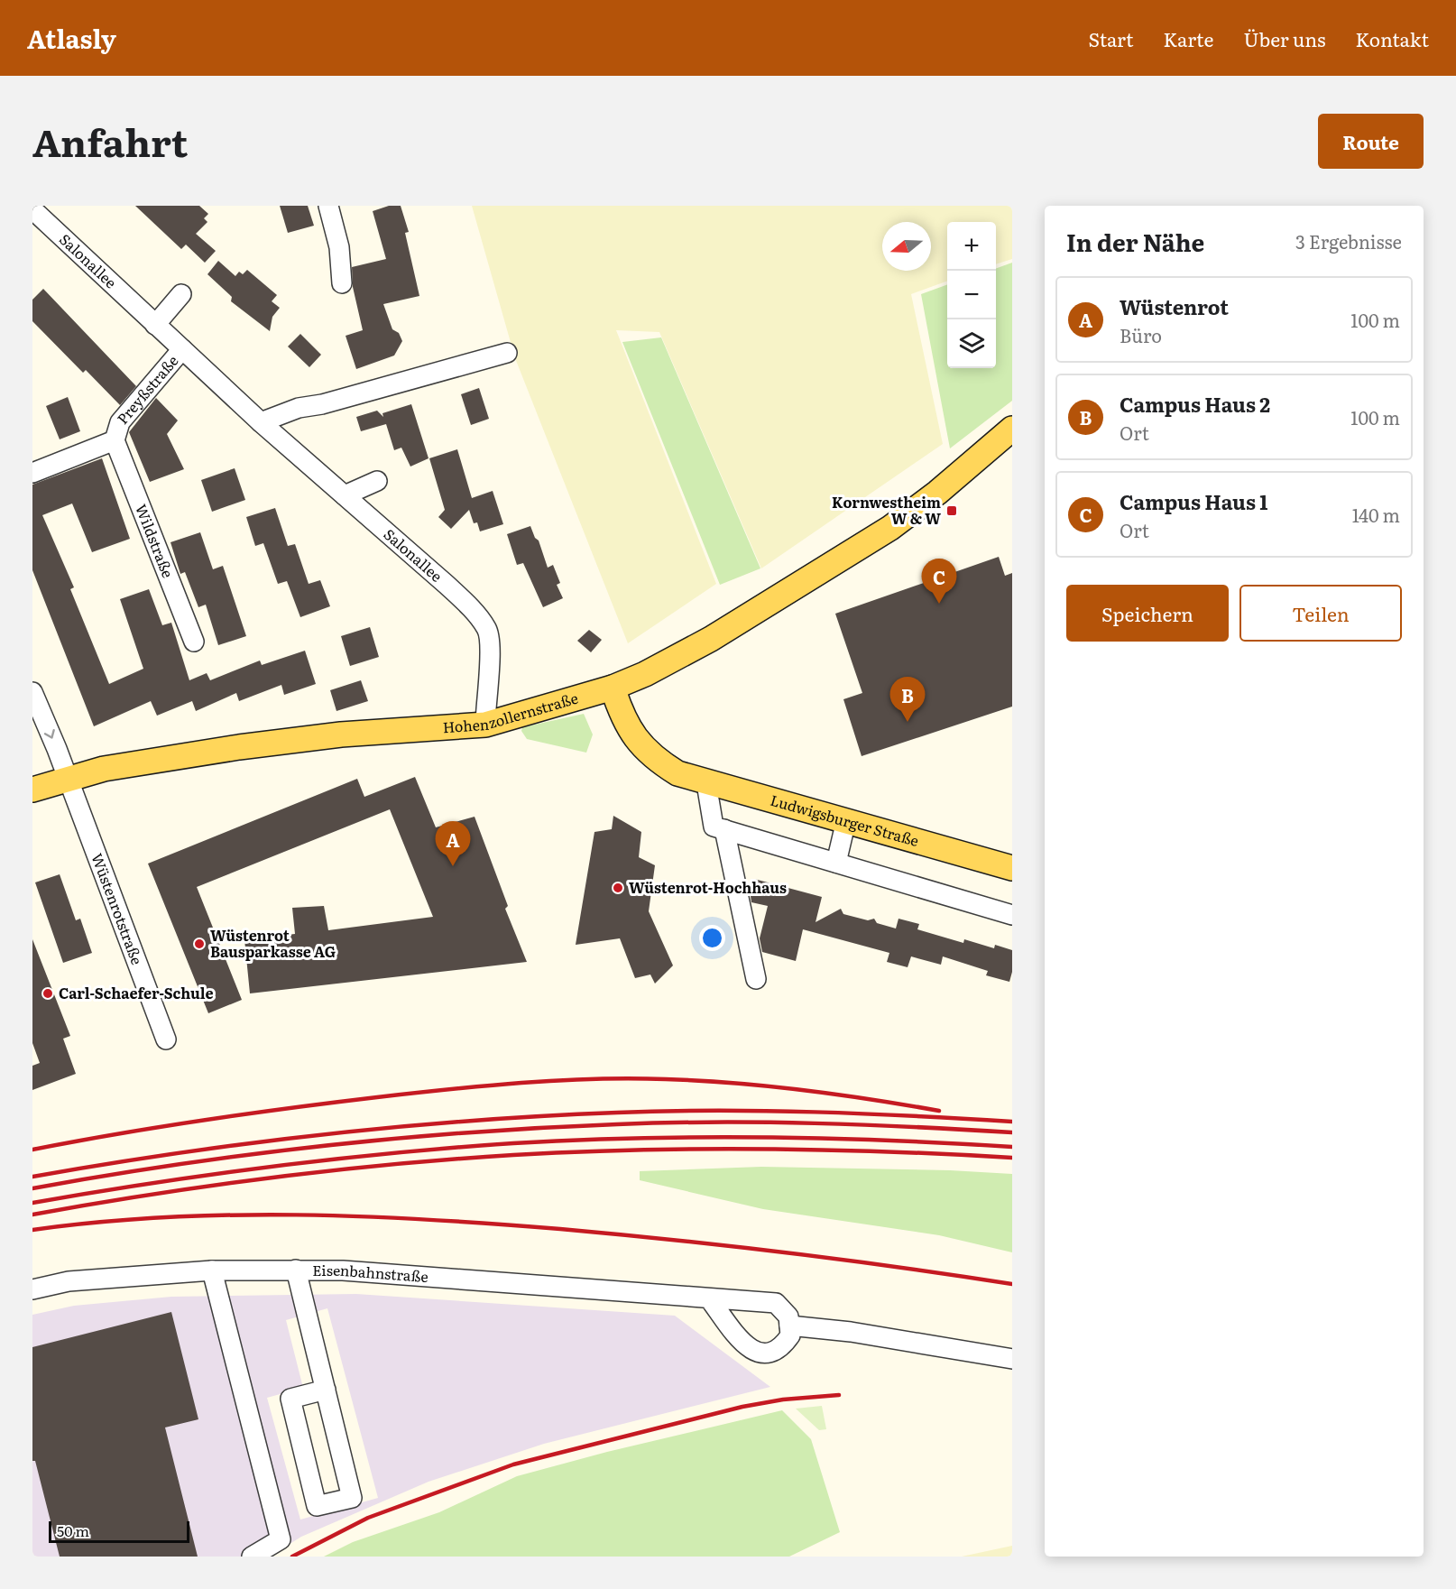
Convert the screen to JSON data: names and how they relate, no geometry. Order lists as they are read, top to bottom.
{
  "streets": {
    "main road": ["Hohenzollernstraße", "Ludwigsburger Straße"],
    "street": [
      "Salonallee",
      "Preyßstraße",
      "Wildstraße",
      "Wüstenrotstraße",
      "Eisenbahnstraße"
    ]
  },
  "crossings": [
    ["Salonallee", "Preyßstraße"],
    ["Salonallee", "Hohenzollernstraße"],
    ["Preyßstraße", "Wildstraße"],
    ["Hohenzollernstraße", "Ludwigsburger Straße"],
    ["Hohenzollernstraße", "Wüstenrotstraße"]
  ],
  "places": {
    "transit": ["Kornwestheim W & W"],
    "other": ["Wüstenrot-Hochhaus", "Wüstenrot Bausparkasse AG", "Carl-Schaefer-Schule"]
  },
  "scale_bar": "50 m",
  "north": "left",
  "page": {
    "header": "Atlasly",
    "nav": [
      "Start",
      "Karte",
      "Über uns",
      "Kontakt"
    ],
    "title": "Anfahrt",
    "buttons": [
      "Route",
      ["Speichern", "Teilen"]
    ],
    "heading": ["In der Nähe", "3 Ergebnisse"],
    "map_buttons": ["+", "−"],
    "list": [
      {
        "mark": "A",
        "name": "Wüstenrot",
        "note": "Büro",
        "value": "100 m"
      },
      {
        "mark": "B",
        "name": "Campus Haus 2",
        "note": "Ort",
        "value": "100 m"
      },
      {
        "mark": "C",
        "name": "Campus Haus 1",
        "note": "Ort",
        "value": "140 m"
      }
    ],
    "pins": ["C", "B", "A"],
    "scale": "50 m"
  }
}
